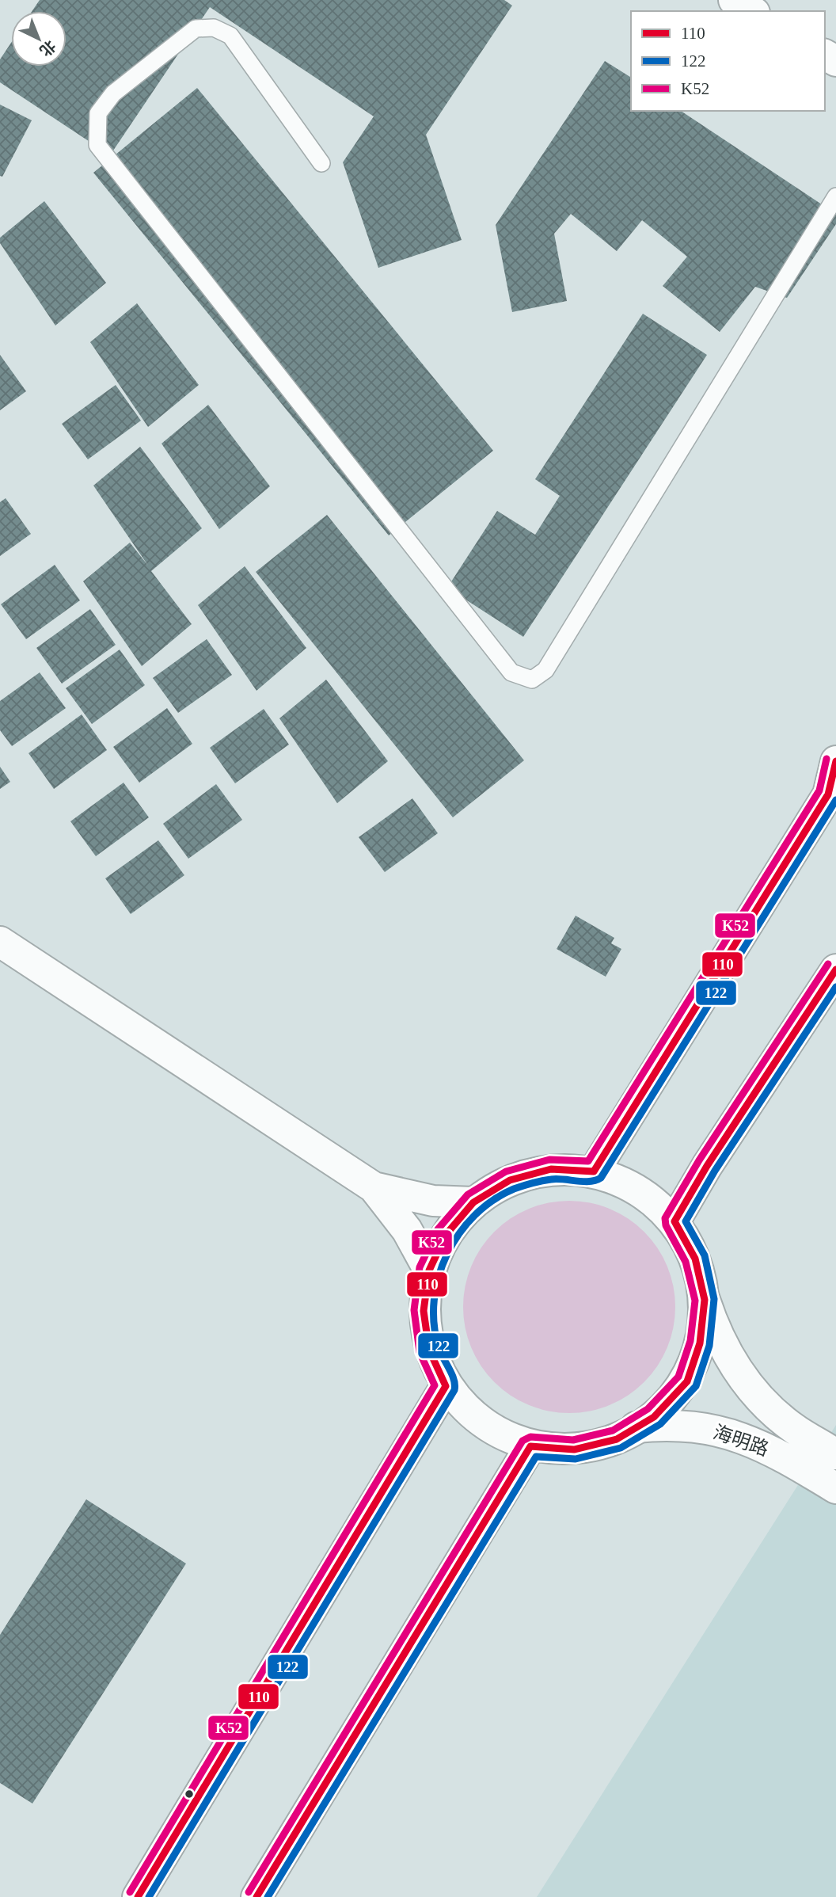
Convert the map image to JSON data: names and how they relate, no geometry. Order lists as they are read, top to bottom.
{
  "streets": {
    "main road": ["海明路"]
  },
  "lines": ["transit line K52", "transit line 110", "transit line 122"],
  "legend": ["110", "122", "K52"],
  "north": "bottom right"
}
